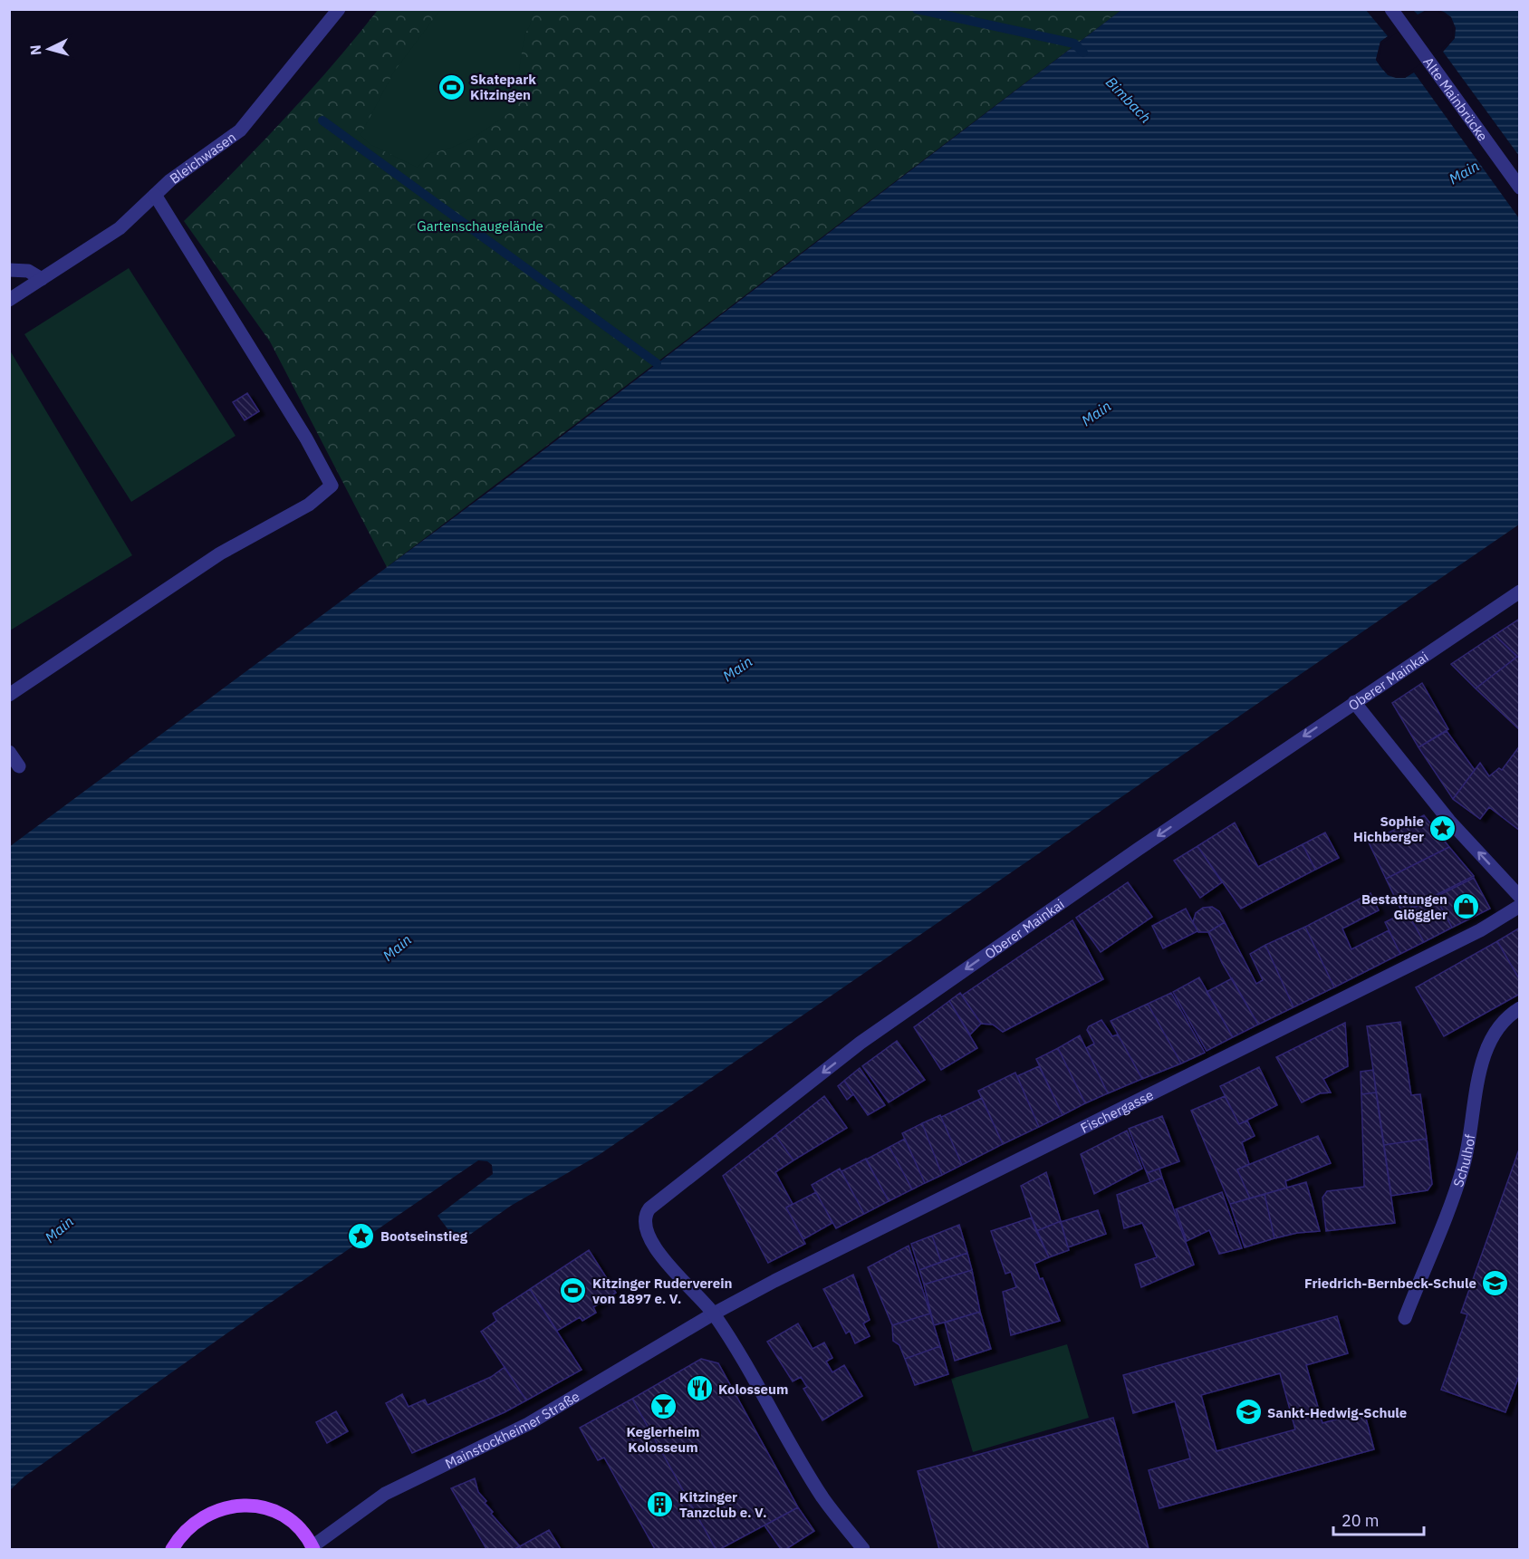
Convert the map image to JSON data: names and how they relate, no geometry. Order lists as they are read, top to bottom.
{
  "streets": {
    "street": [
      "Alte Mainbrücke",
      "Bleichwasen",
      "Oberer Mainkai",
      "Fischergasse",
      "Schulhof",
      "Mainstockheimer Straße"
    ]
  },
  "crossings": [
    ["Oberer Mainkai", "Fischergasse"],
    ["Oberer Mainkai", "Mainstockheimer Straße"],
    ["Fischergasse", "Mainstockheimer Straße"]
  ],
  "one_way": ["Oberer Mainkai"],
  "water": ["Bimbach", "Main"],
  "parks": ["Gartenschaugelände"],
  "places": {
    "sports": ["Skatepark Kitzingen", "Kitzinger Ruderverein von 1897 e. V."],
    "place": ["Sophie Hichberger", "Bootseinstieg"],
    "shop": ["Bestattungen Glöggler"],
    "school or university": ["Friedrich-Bernbeck-Schule", "Sankt-Hedwig-Schule"],
    "restaurant": ["Kolosseum"],
    "bar": ["Keglerheim Kolosseum"],
    "building": ["Kitzinger Tanzclub e. V."]
  },
  "scale_bar": "20 m",
  "north": "left"
}
